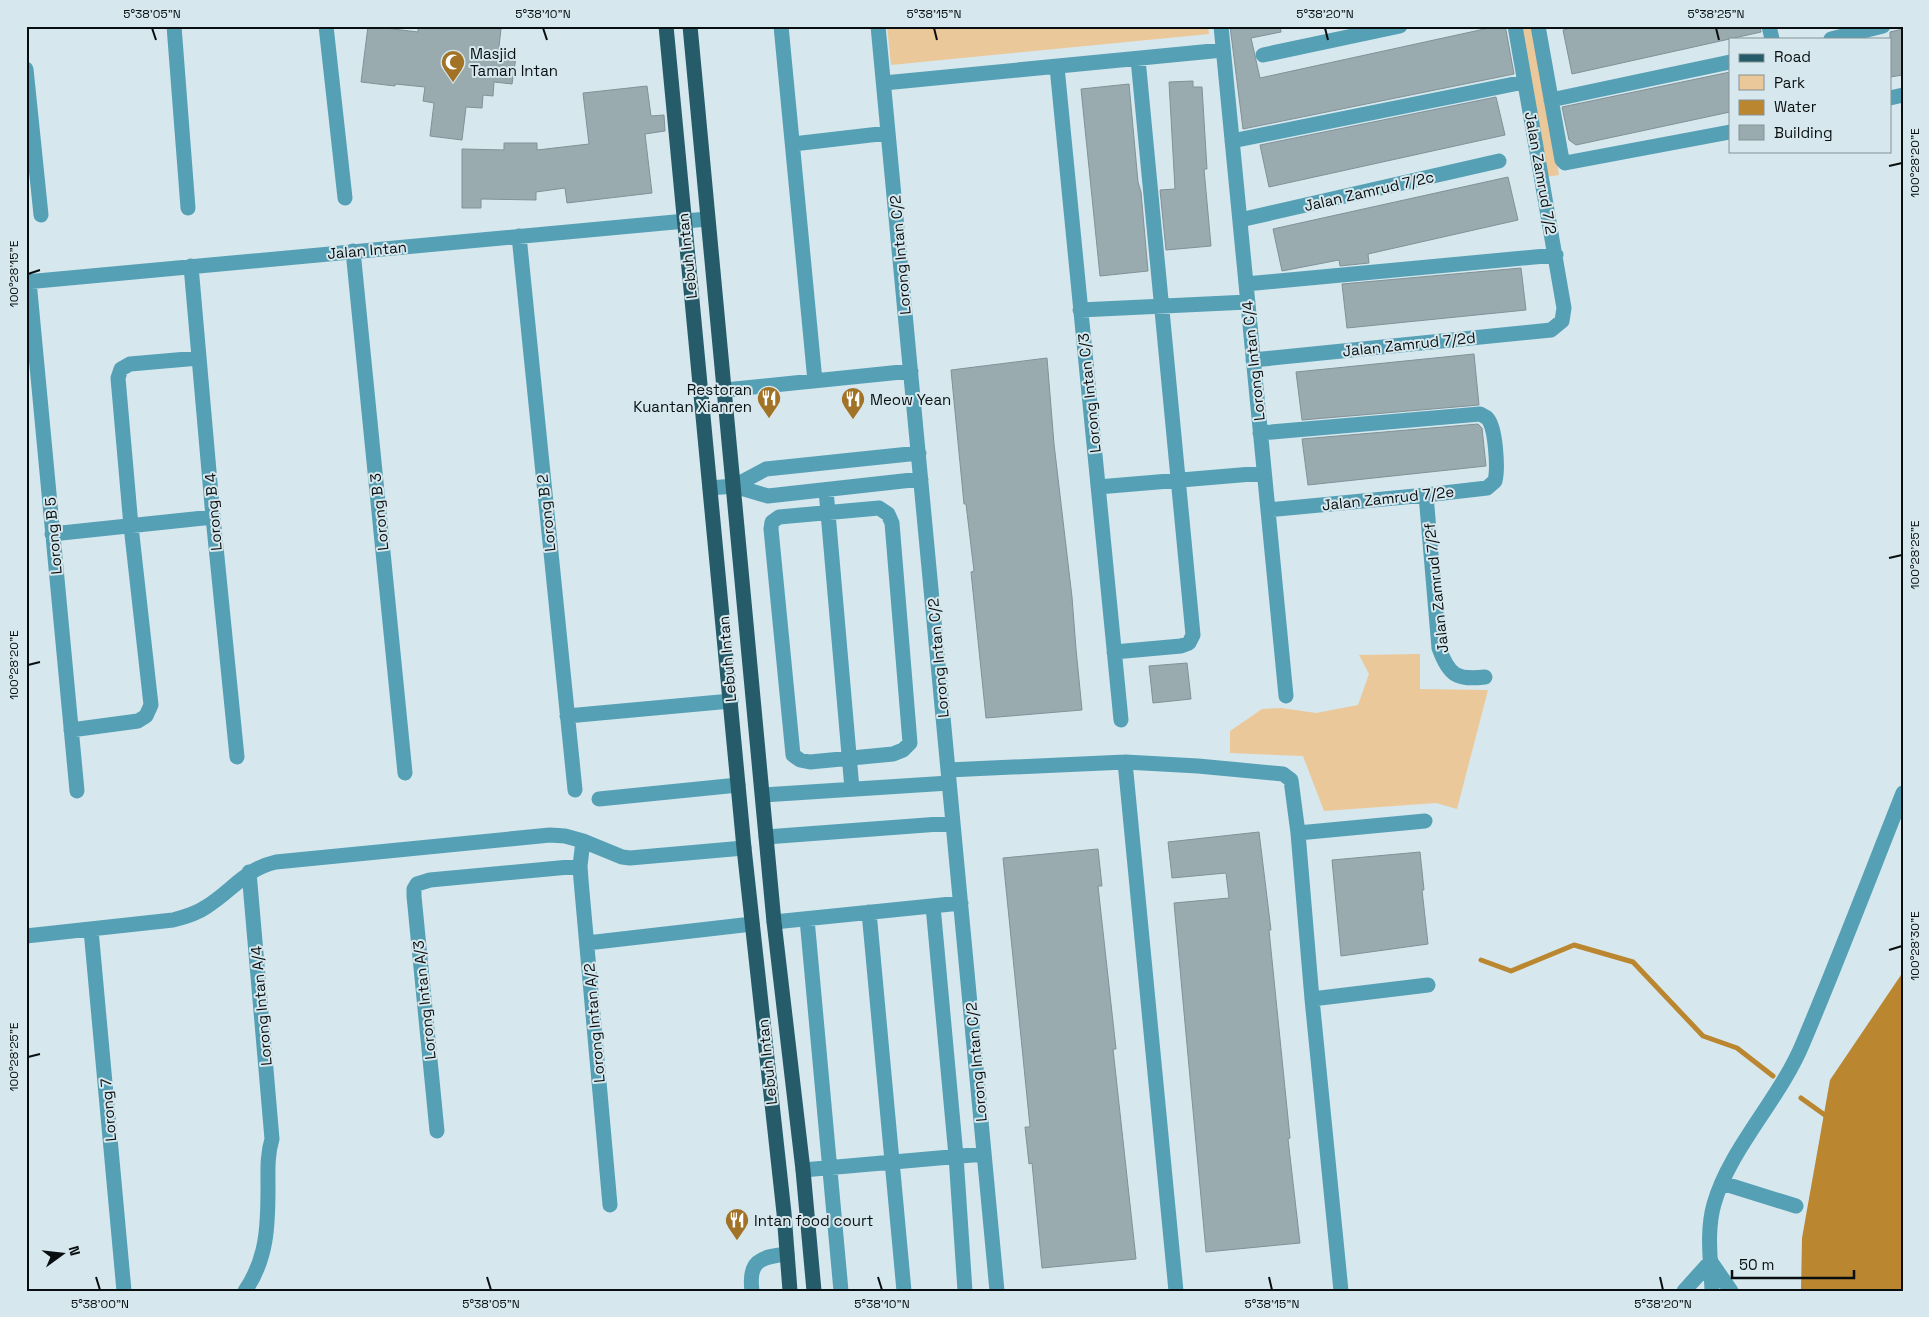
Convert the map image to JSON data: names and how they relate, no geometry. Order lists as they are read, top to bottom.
{
  "streets": {
    "main road": ["Lebuh Intan"],
    "street": [
      "Jalan Zamrud 7/2",
      "Jalan Zamrud 7/2c",
      "Jalan Intan",
      "Lorong Intan C/2",
      "Jalan Zamrud 7/2d",
      "Lorong Intan C/4",
      "Lorong Intan C/3",
      "Jalan Zamrud 7/2e",
      "Lorong B 4",
      "Lorong B 3",
      "Lorong B 2",
      "Lorong B 5",
      "Jalan Zamrud 7/2f",
      "Lorong Intan A/3",
      "Lorong Intan A/4",
      "Lorong Intan A/2",
      "Lorong 7"
    ]
  },
  "crossings": [
    ["Jalan Zamrud 7/2", "Jalan Zamrud 7/2d"],
    ["Jalan Zamrud 7/2c", "Lorong Intan C/4"],
    ["Jalan Intan", "Lebuh Intan"],
    ["Jalan Intan", "Lorong B 4"],
    ["Jalan Intan", "Lorong B 3"],
    ["Jalan Intan", "Lorong B 2"],
    ["Jalan Intan", "Lorong B 5"],
    ["Jalan Zamrud 7/2d", "Lorong Intan C/4"],
    ["Lorong Intan C/4", "Jalan Zamrud 7/2e"],
    ["Jalan Zamrud 7/2e", "Jalan Zamrud 7/2f"],
    ["Lorong Intan A/3", "Lorong Intan A/2"]
  ],
  "places": {
    "mosque": ["Masjid Taman Intan"],
    "restaurant": ["Restoran Kuantan Xianren", "Meow Yean", "Intan food court"]
  },
  "legend": [
    "Road",
    "Park",
    "Water",
    "Building"
  ],
  "scale_bar": "50 m",
  "north": "right",
  "coordinates": [
    "5°38'05\"N",
    "5°38'10\"N",
    "5°38'15\"N",
    "5°38'20\"N",
    "5°38'25\"N",
    "100°28'20\"E",
    "100°28'15\"E",
    "100°28'25\"E",
    "100°28'30\"E",
    "5°38'00\"N"
  ]
}
